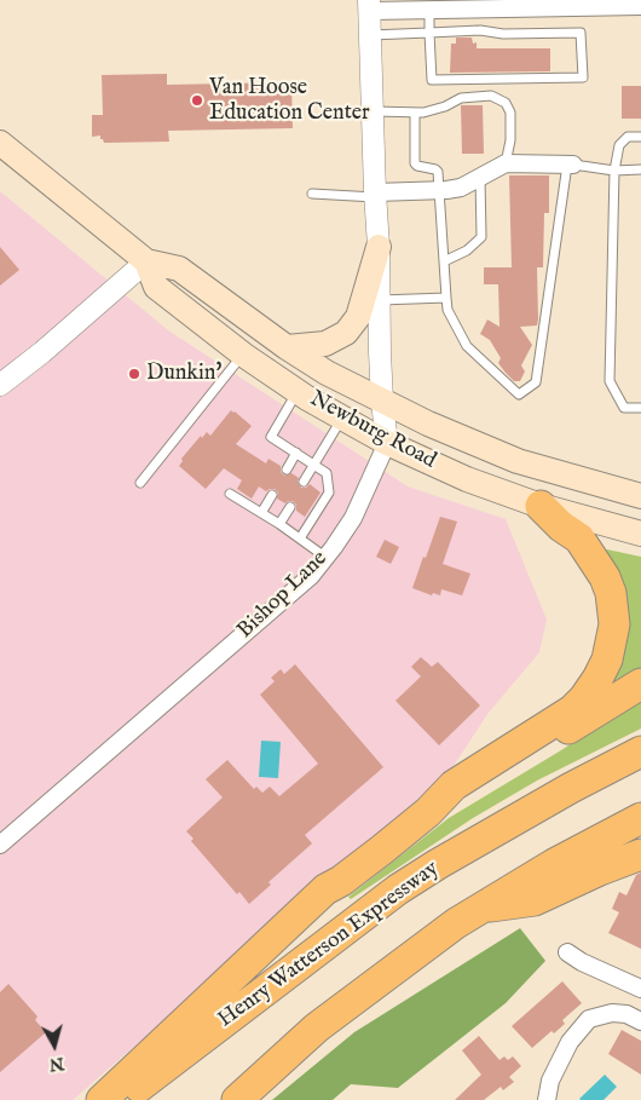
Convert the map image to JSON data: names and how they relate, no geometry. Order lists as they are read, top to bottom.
{
  "streets": {
    "highway": ["Henry Watterson Expressway"],
    "main road": ["Newburg Road"],
    "street": ["Bishop Lane"]
  },
  "crossings": [
    ["Newburg Road", "Bishop Lane"]
  ],
  "places": ["Van Hoose Education Center", "Dunkin'"],
  "north": "bottom"
}
